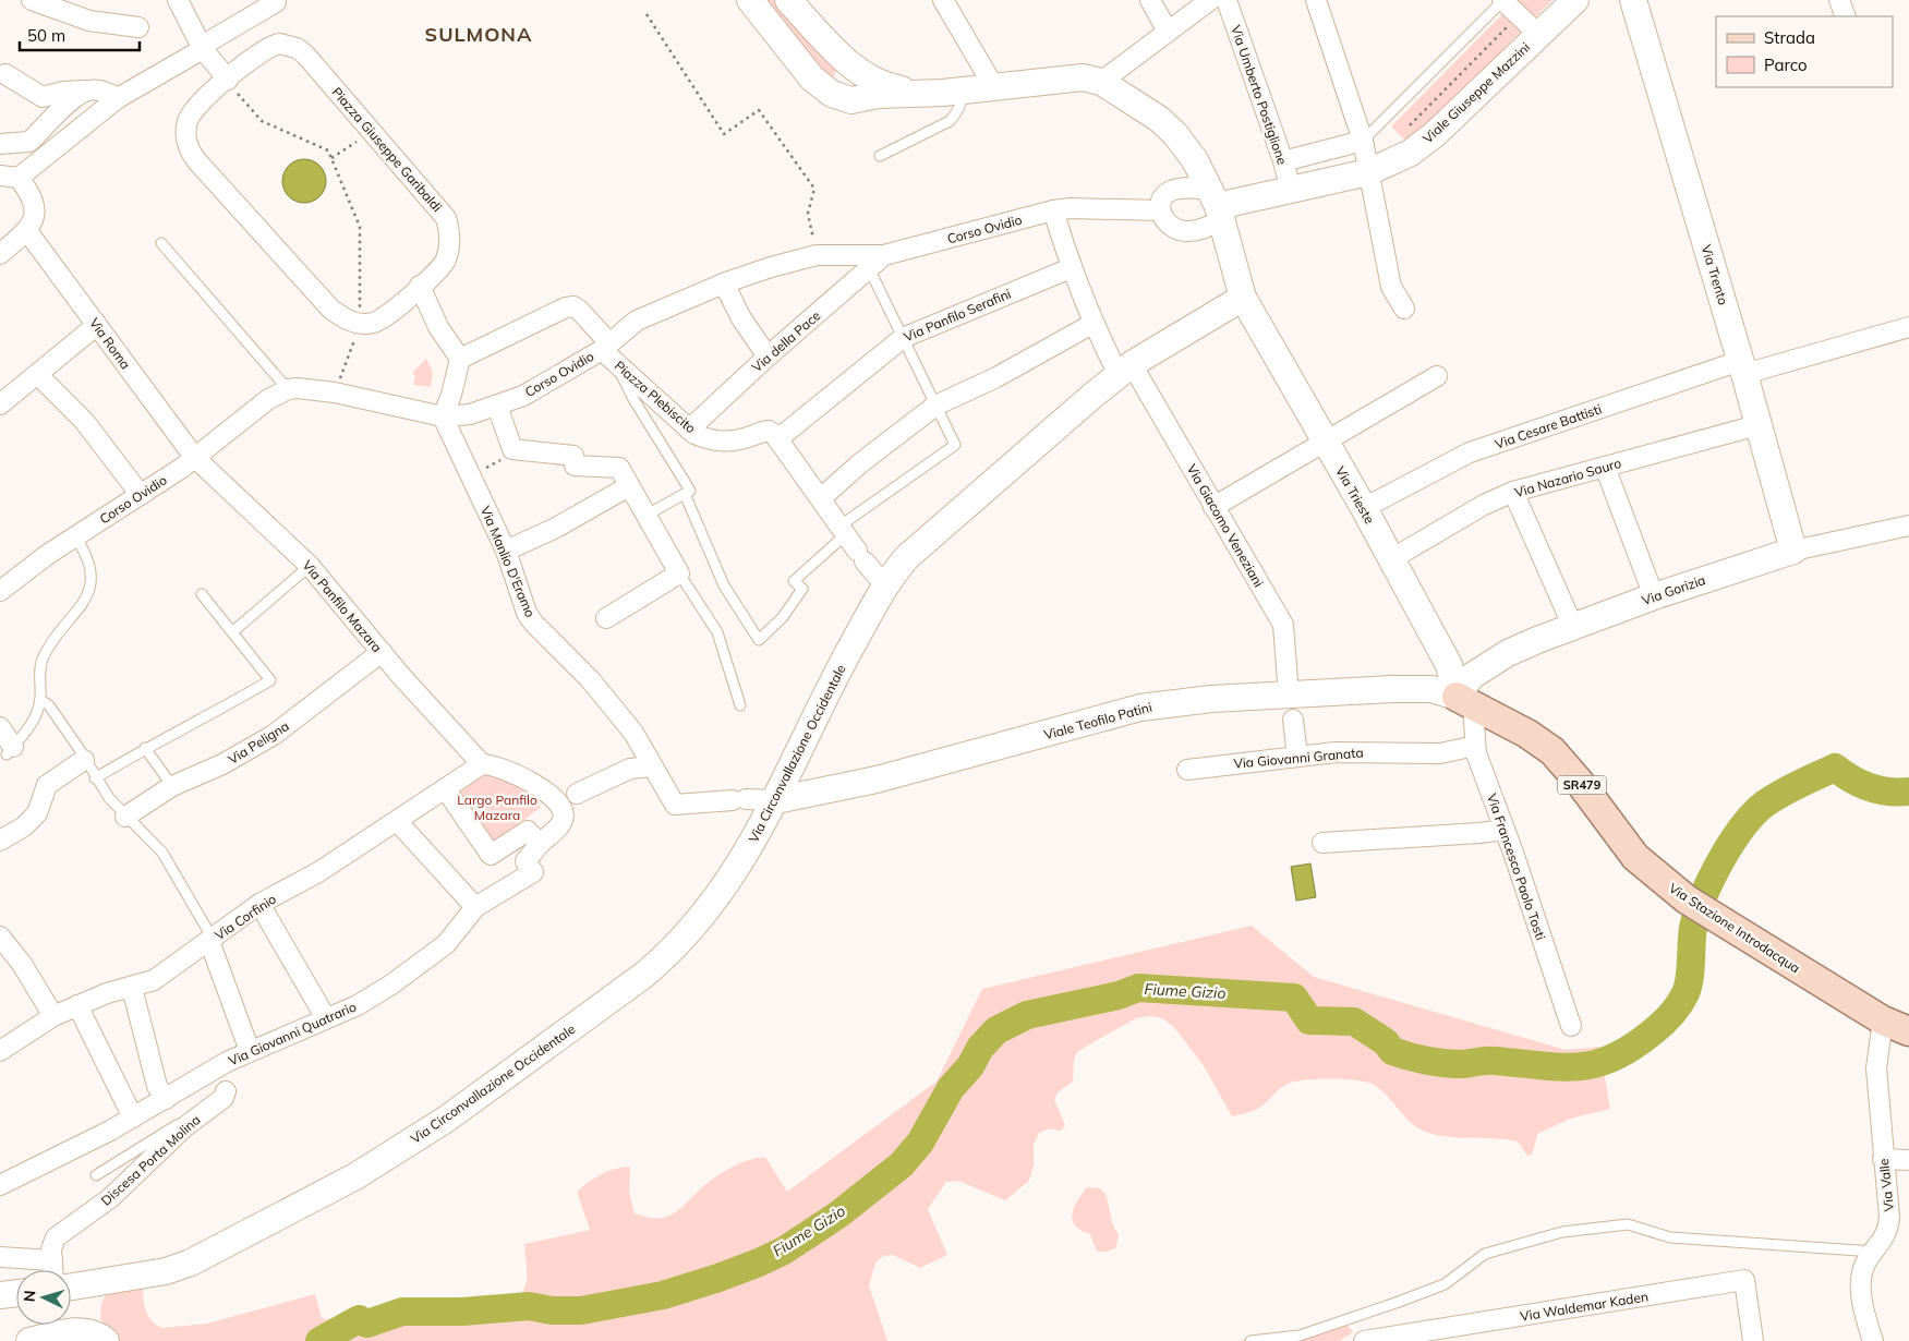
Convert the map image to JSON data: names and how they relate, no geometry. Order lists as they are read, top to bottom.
{
  "streets": {
    "main road": [
      "Viale Giuseppe Mazzini",
      "Via Trento",
      "Via Trieste",
      "Via Gorizia",
      "Viale Teofilo Patini",
      "Via Circonvallazione Occidentale",
      "SR479",
      "Via Stazione Introdacqua"
    ],
    "street": [
      "Via Umberto Postiglione",
      "Piazza Giuseppe Garibaldi",
      "Corso Ovidio",
      "Via Panfilo Serafini",
      "Via della Pace",
      "Via Roma",
      "Piazza Plebiscito",
      "Via Cesare Battisti",
      "Via Nazario Sauro",
      "Via Giacomo Veneziani",
      "Via Manlio D'Eramo",
      "Via Panfilo Mazara",
      "Via Peligna",
      "Via Giovanni Granata",
      "Via Francesco Paolo Tosti",
      "Via Corfinio",
      "Via Giovanni Quatrario",
      "Discesa Porta Molina",
      "Via Valle",
      "Via Waldemar Kaden"
    ]
  },
  "crossings": [
    ["Viale Giuseppe Mazzini", "Via Umberto Postiglione"],
    ["Viale Giuseppe Mazzini", "Corso Ovidio"],
    ["Corso Ovidio", "Via della Pace"],
    ["Corso Ovidio", "Via Roma"],
    ["Corso Ovidio", "Piazza Plebiscito"],
    ["Corso Ovidio", "Via Giacomo Veneziani"],
    ["Corso Ovidio", "Via Manlio D'Eramo"],
    ["Corso Ovidio", "Via Panfilo Mazara"],
    ["Via Trento", "Via Cesare Battisti"],
    ["Via Trento", "Via Nazario Sauro"],
    ["Via Trento", "Via Gorizia"],
    ["Via Panfilo Serafini", "Piazza Plebiscito"],
    ["Via Panfilo Serafini", "Via Giacomo Veneziani"],
    ["Via della Pace", "Piazza Plebiscito"],
    ["Via Roma", "Via Panfilo Mazara"],
    ["Via Cesare Battisti", "Via Trieste"],
    ["Via Nazario Sauro", "Via Trieste"],
    ["Via Trieste", "Via Gorizia"],
    ["Via Trieste", "Viale Teofilo Patini"],
    ["Via Trieste", "Via Circonvallazione Occidentale"],
    ["Via Trieste", "Via Francesco Paolo Tosti"],
    ["Via Trieste", "Via Stazione Introdacqua"],
    ["Via Giacomo Veneziani", "Viale Teofilo Patini"],
    ["Via Giacomo Veneziani", "Via Circonvallazione Occidentale"],
    ["Via Manlio D'Eramo", "Viale Teofilo Patini"],
    ["Via Manlio D'Eramo", "Via Circonvallazione Occidentale"],
    ["Via Gorizia", "Viale Teofilo Patini"],
    ["Via Gorizia", "Via Francesco Paolo Tosti"],
    ["Via Gorizia", "Via Stazione Introdacqua"],
    ["Via Panfilo Mazara", "Via Peligna"],
    ["Via Panfilo Mazara", "Via Corfinio"],
    ["Viale Teofilo Patini", "Via Circonvallazione Occidentale"],
    ["Viale Teofilo Patini", "Via Francesco Paolo Tosti"],
    ["Viale Teofilo Patini", "Via Stazione Introdacqua"],
    ["Via Giovanni Granata", "Via Francesco Paolo Tosti"],
    ["Via Francesco Paolo Tosti", "Via Stazione Introdacqua"],
    ["Via Stazione Introdacqua", "Via Valle"],
    ["Via Giovanni Quatrario", "Discesa Porta Molina"]
  ],
  "districts": ["SULMONA"],
  "water": ["Fiume Gizio"],
  "parks": ["Largo Panfilo Mazara"],
  "legend": ["Strada", "Parco"],
  "scale_bar": "50 m",
  "north": "left"
}
